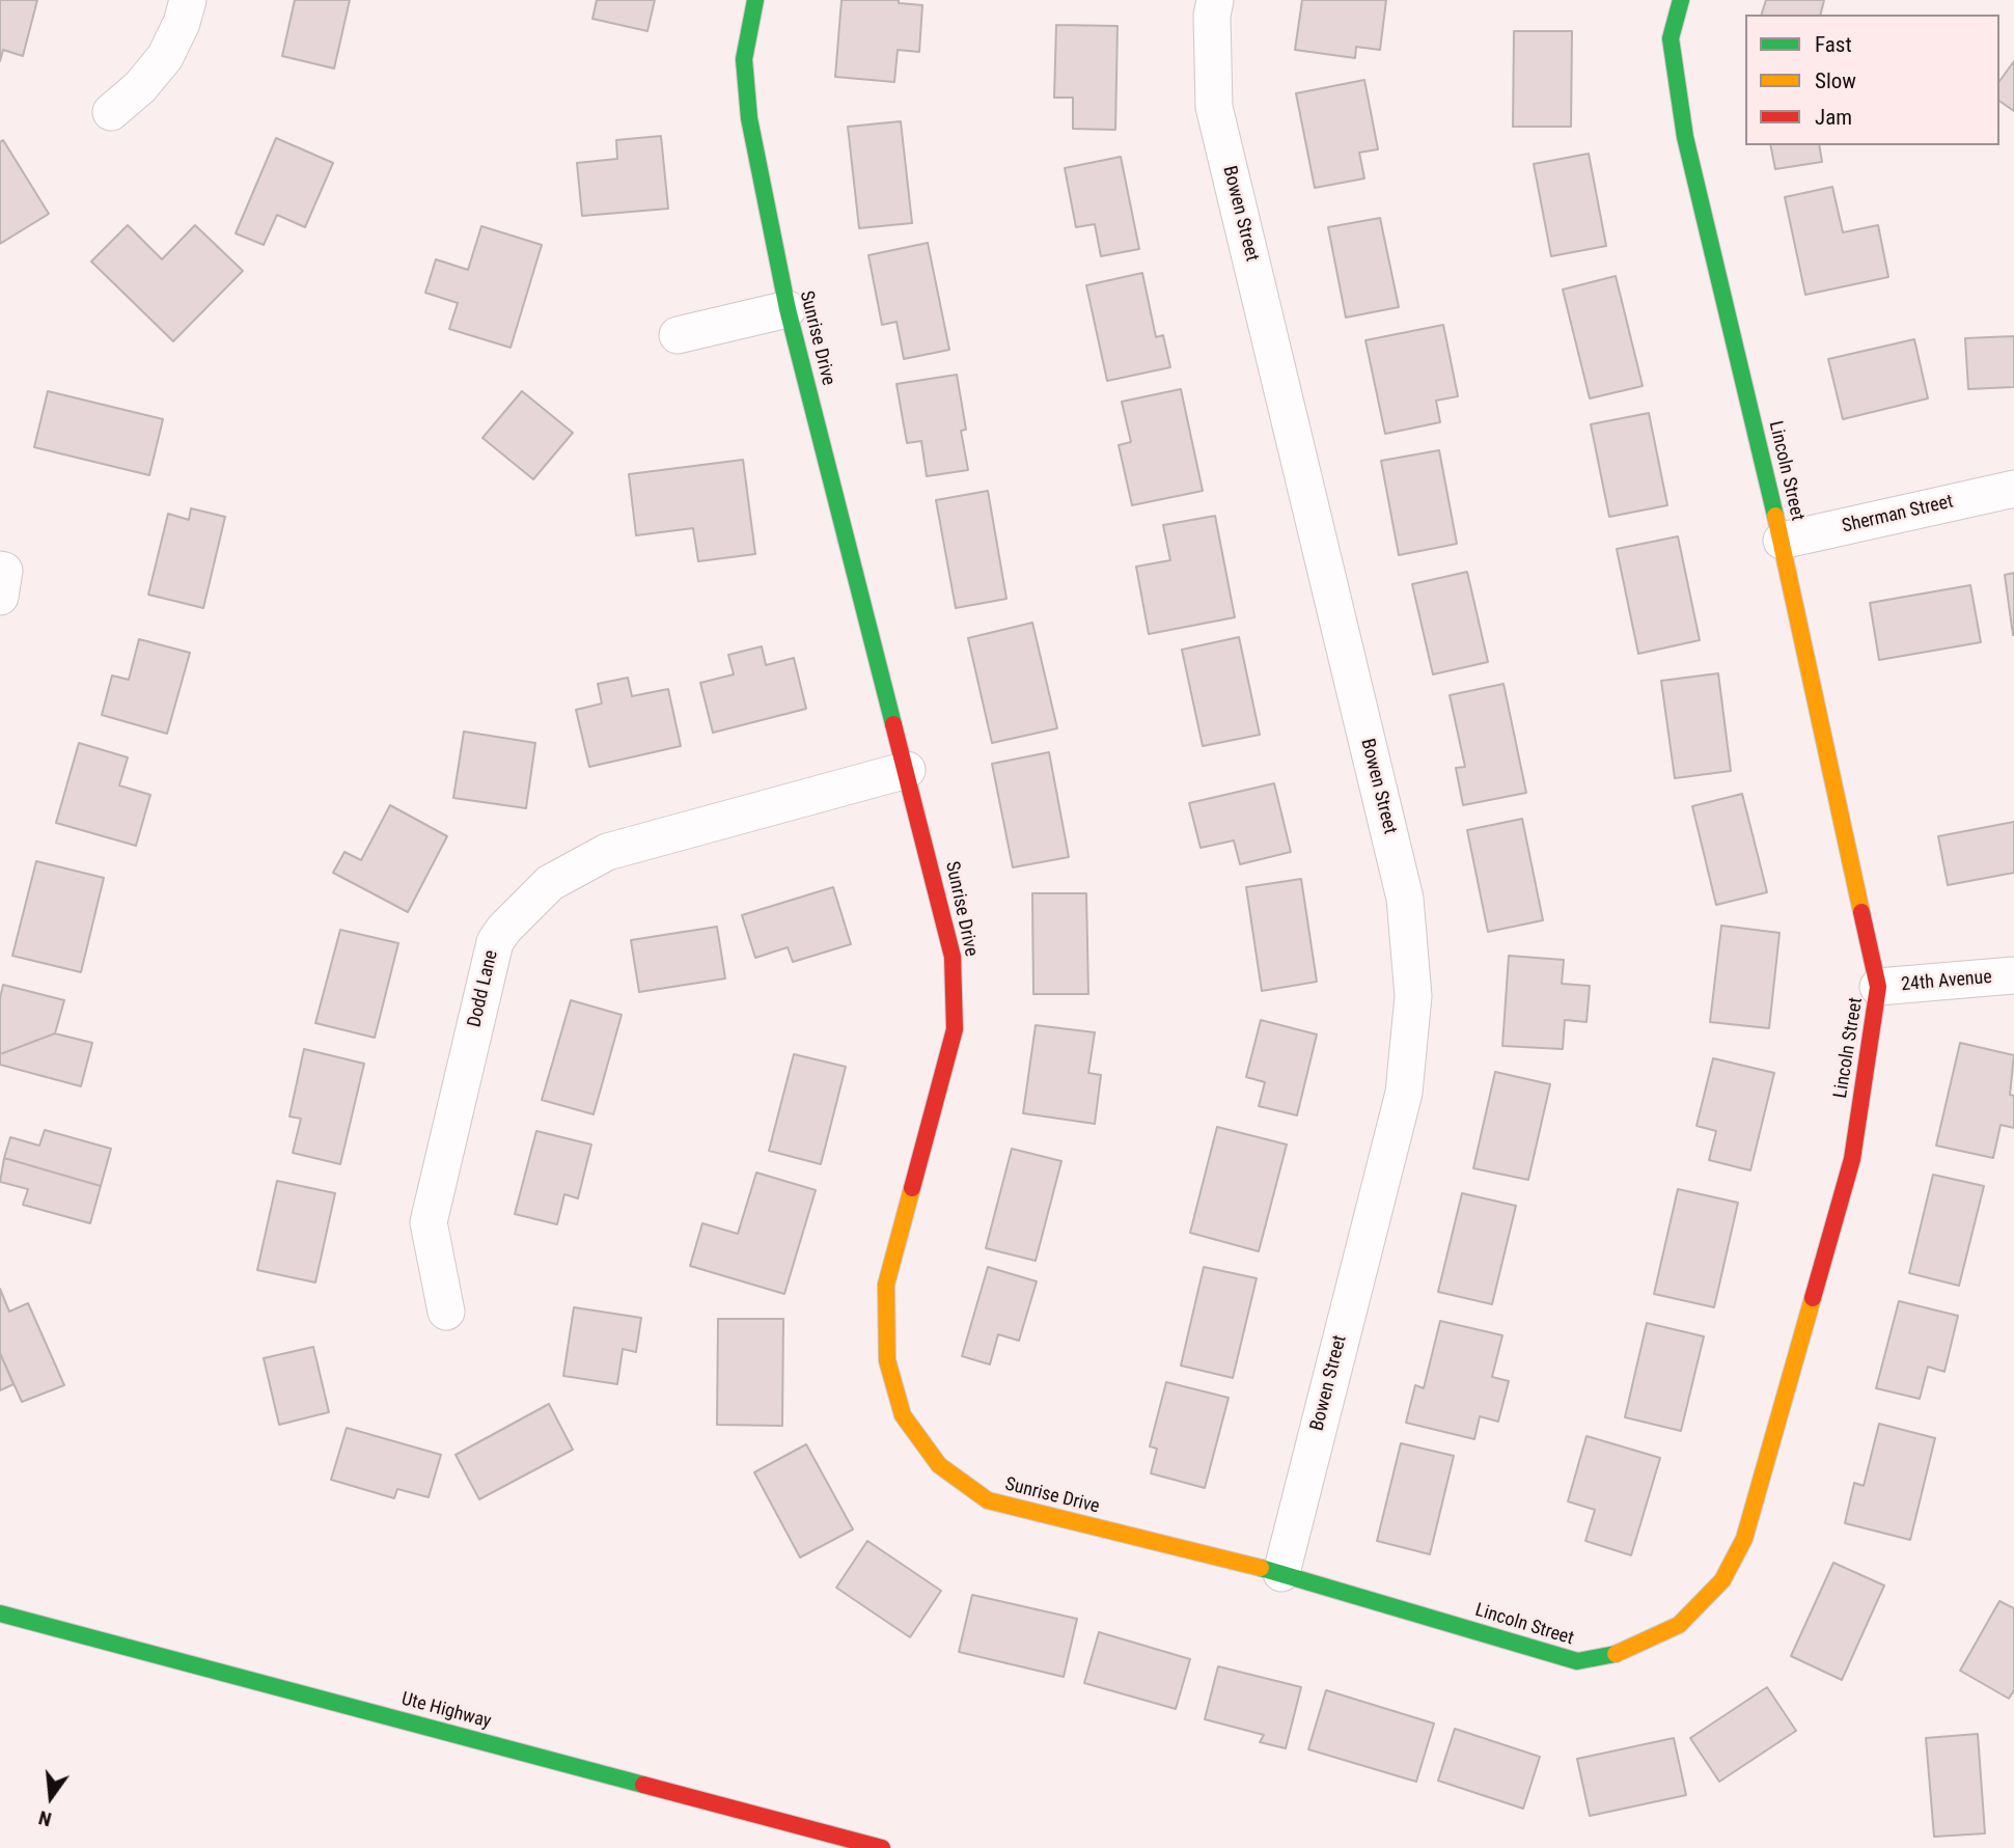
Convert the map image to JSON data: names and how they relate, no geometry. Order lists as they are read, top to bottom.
{
  "streets": {
    "street": [
      "Bowen Street",
      "Sunrise Drive",
      "Lincoln Street",
      "Sherman Street",
      "24th Avenue",
      "Dodd Lane",
      "Ute Highway"
    ]
  },
  "crossings": [
    ["Bowen Street", "Sunrise Drive"],
    ["Bowen Street", "Lincoln Street"],
    ["Sunrise Drive", "Lincoln Street"],
    ["Sunrise Drive", "Dodd Lane"],
    ["Lincoln Street", "Sherman Street"],
    ["Lincoln Street", "24th Avenue"]
  ],
  "legend": ["Fast", "Slow", "Jam"],
  "north": "bottom"
}
